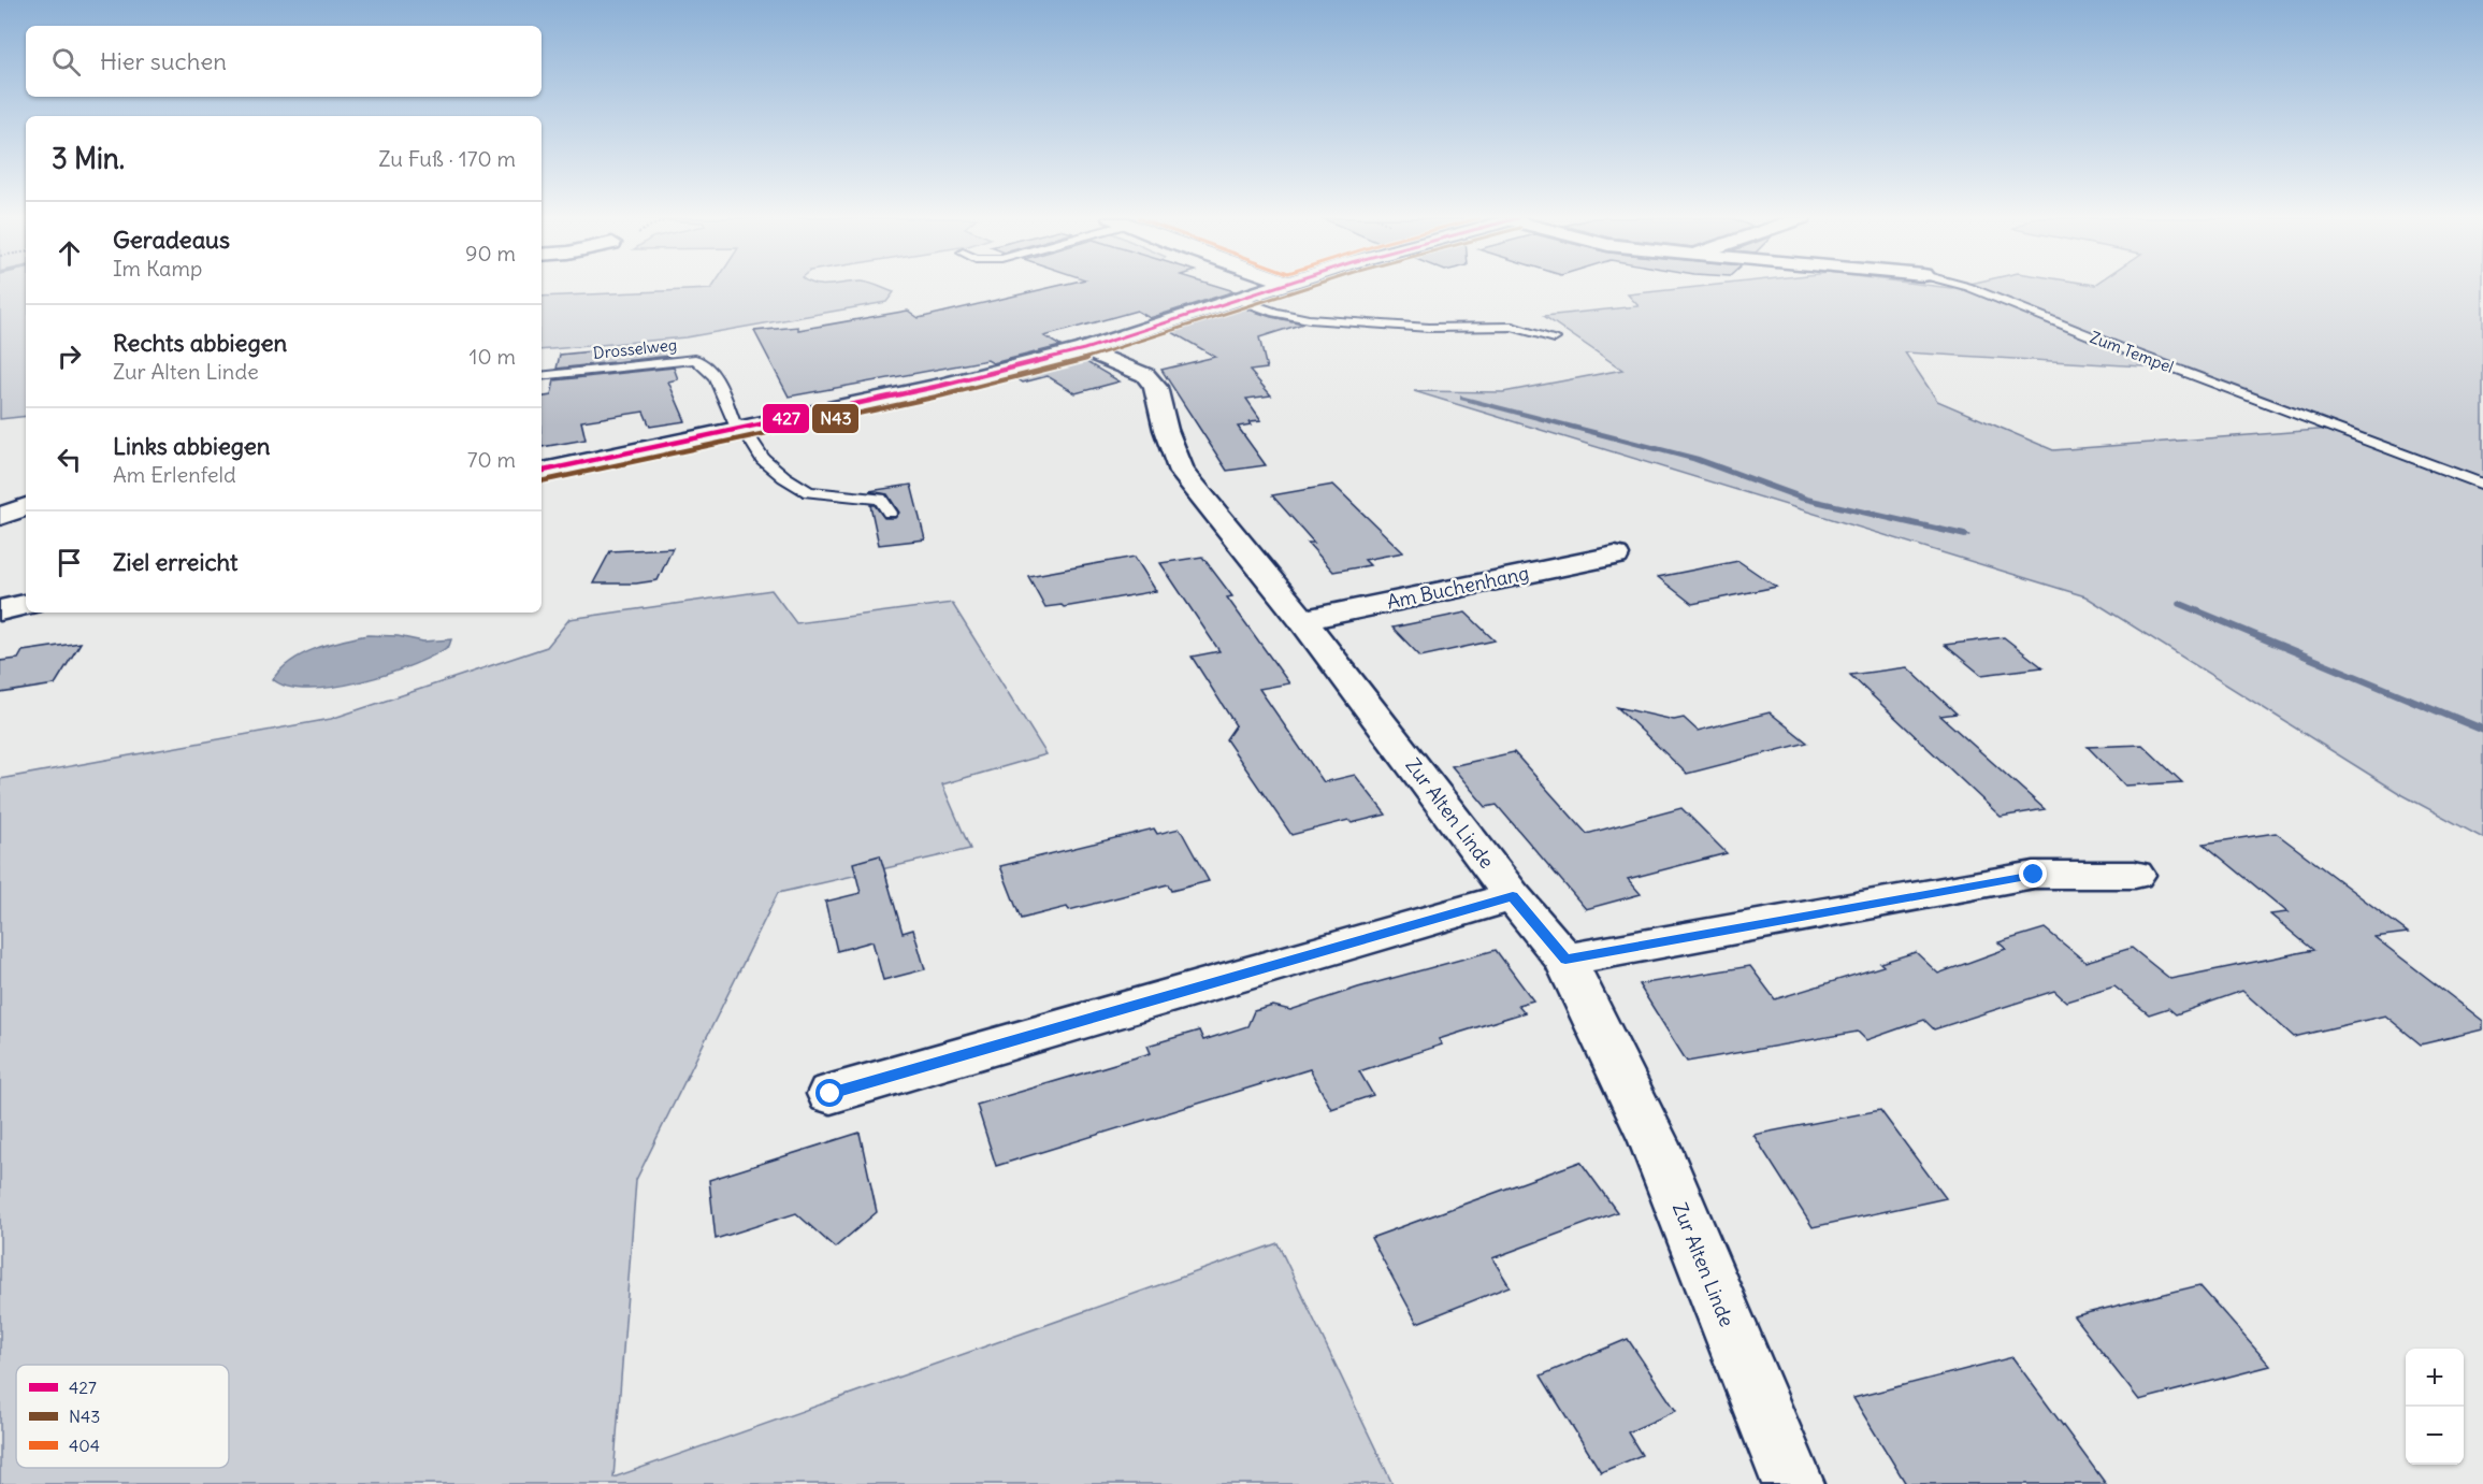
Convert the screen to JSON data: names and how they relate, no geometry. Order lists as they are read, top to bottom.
{
  "streets": {
    "street": ["Am Buchenhang", "Zur Alten Linde"],
    "lane": ["Drosselweg", "Zum Tempel"]
  },
  "crossings": [
    ["Am Buchenhang", "Zur Alten Linde"]
  ],
  "lines": ["transit line 427", "transit line N43"],
  "legend": ["427", "N43", "404"],
  "page": {
    "search": "Hier suchen",
    "heading": ["3 Min.", "Zu Fuß · 170 m"],
    "list": [
      ["Geradeaus", "Im Kamp", "90 m"],
      ["Rechts abbiegen", "Zur Alten Linde", "10 m"],
      ["Links abbiegen", "Am Erlenfeld", "70 m"],
      "Ziel erreicht"
    ],
    "map_buttons": ["+", "−"]
  }
}
